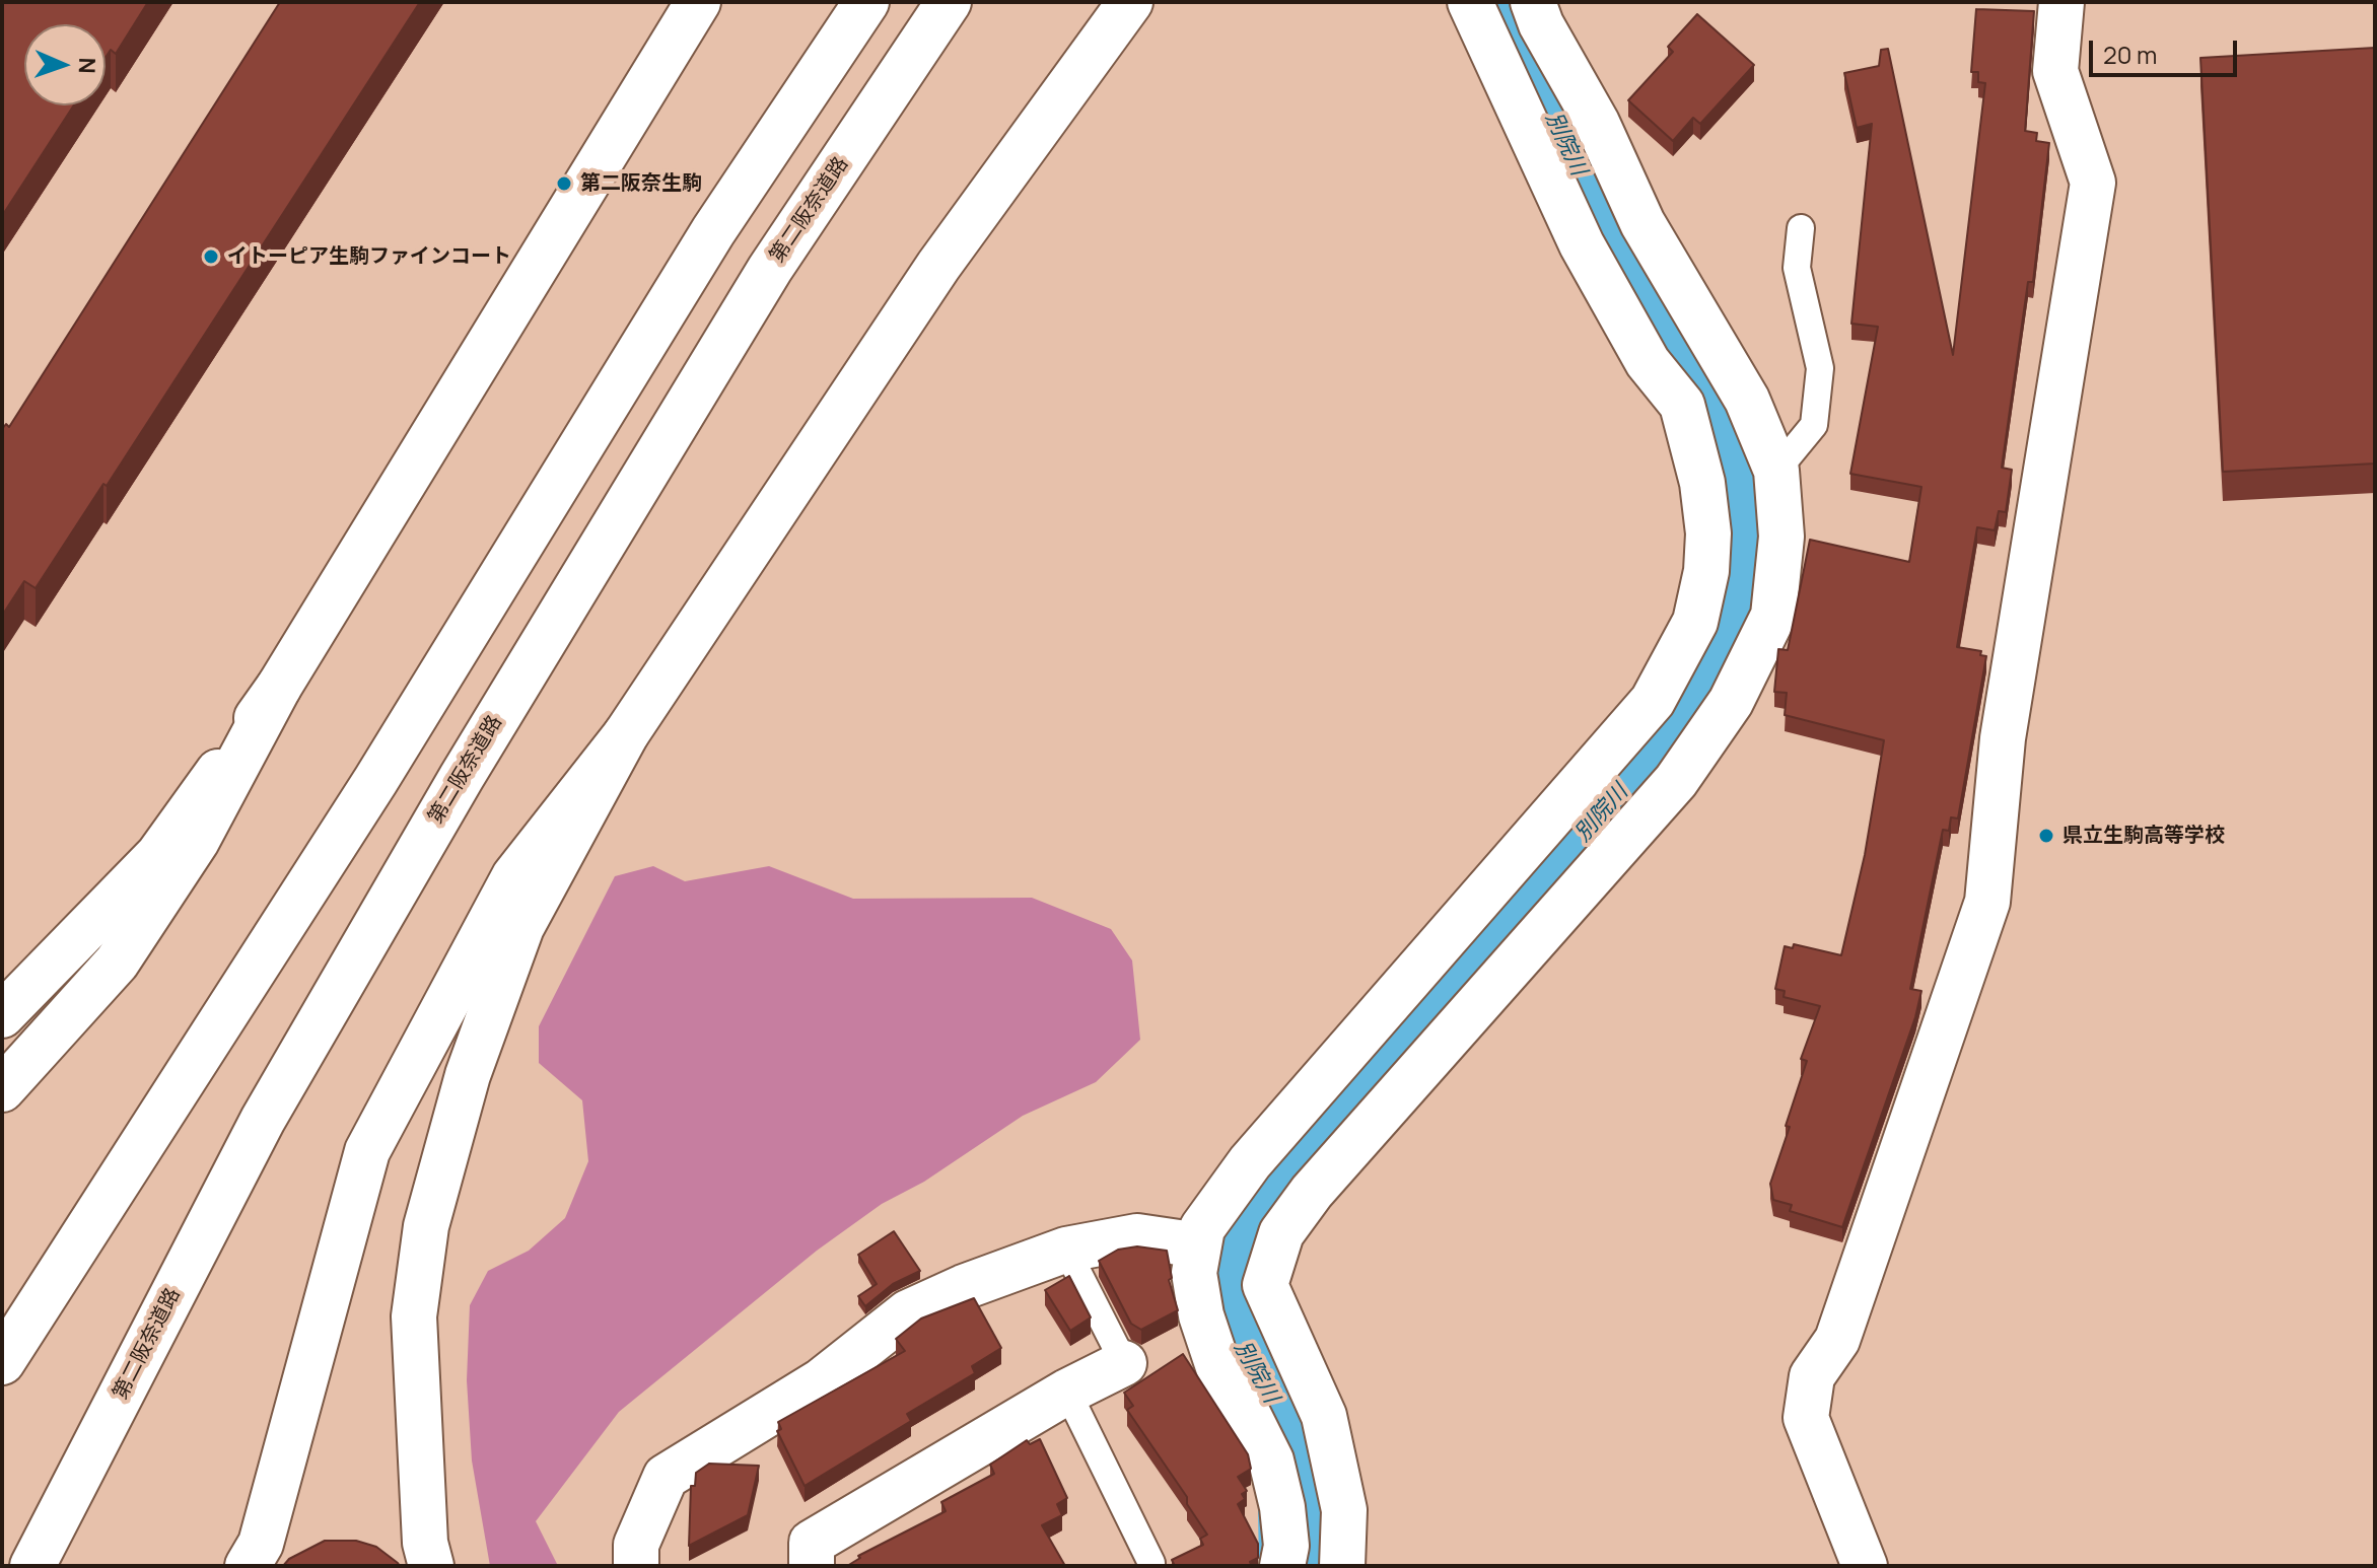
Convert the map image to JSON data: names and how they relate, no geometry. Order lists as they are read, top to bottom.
{
  "streets": {
    "main road": ["第二阪奈道路"]
  },
  "water": ["別院川"],
  "places": ["第二阪奈生駒", "イトーピア生駒ファインコート", "県立生駒高等学校"],
  "scale_bar": "20 m",
  "north": "right"
}
